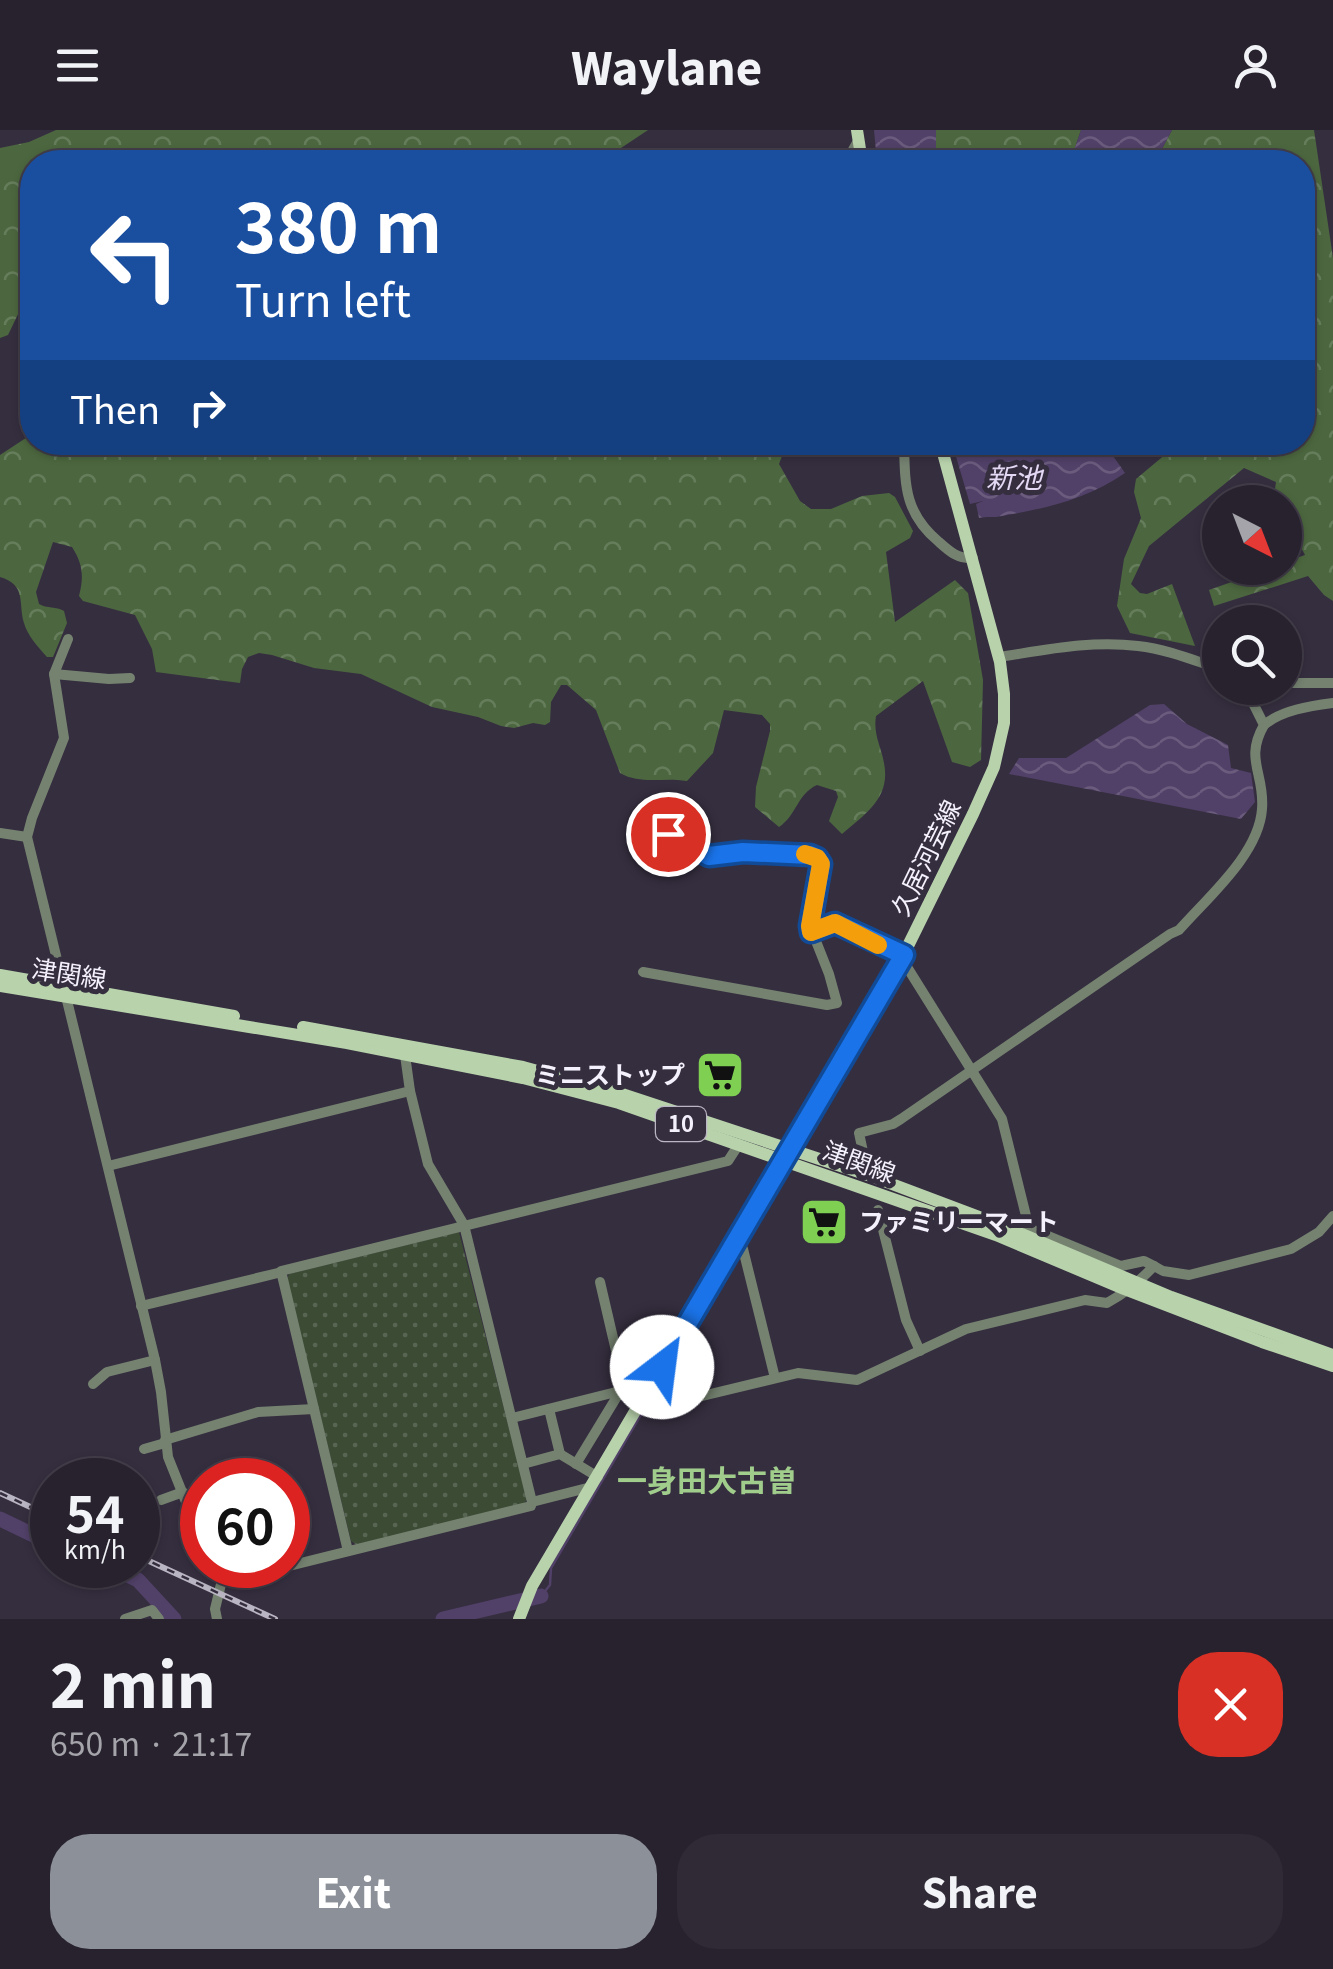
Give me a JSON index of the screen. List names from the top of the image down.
{
  "streets": {
    "main road": ["久居河芸線", "津関線", "10"]
  },
  "crossings": [
    ["久居河芸線", "津関線"]
  ],
  "districts": ["一身田大古曽"],
  "water": ["新池"],
  "places": {
    "supermarket": ["ミニストップ", "ファミリーマート"]
  },
  "north": "bottom right",
  "page": {
    "header": "Waylane",
    "turn": ["380 m", "Turn left"],
    "then": "Then",
    "speed": "54 km/h",
    "limit": "60",
    "heading": ["2 min", "650 m · 21:17"],
    "buttons": ["Exit", "Share"]
  }
}
